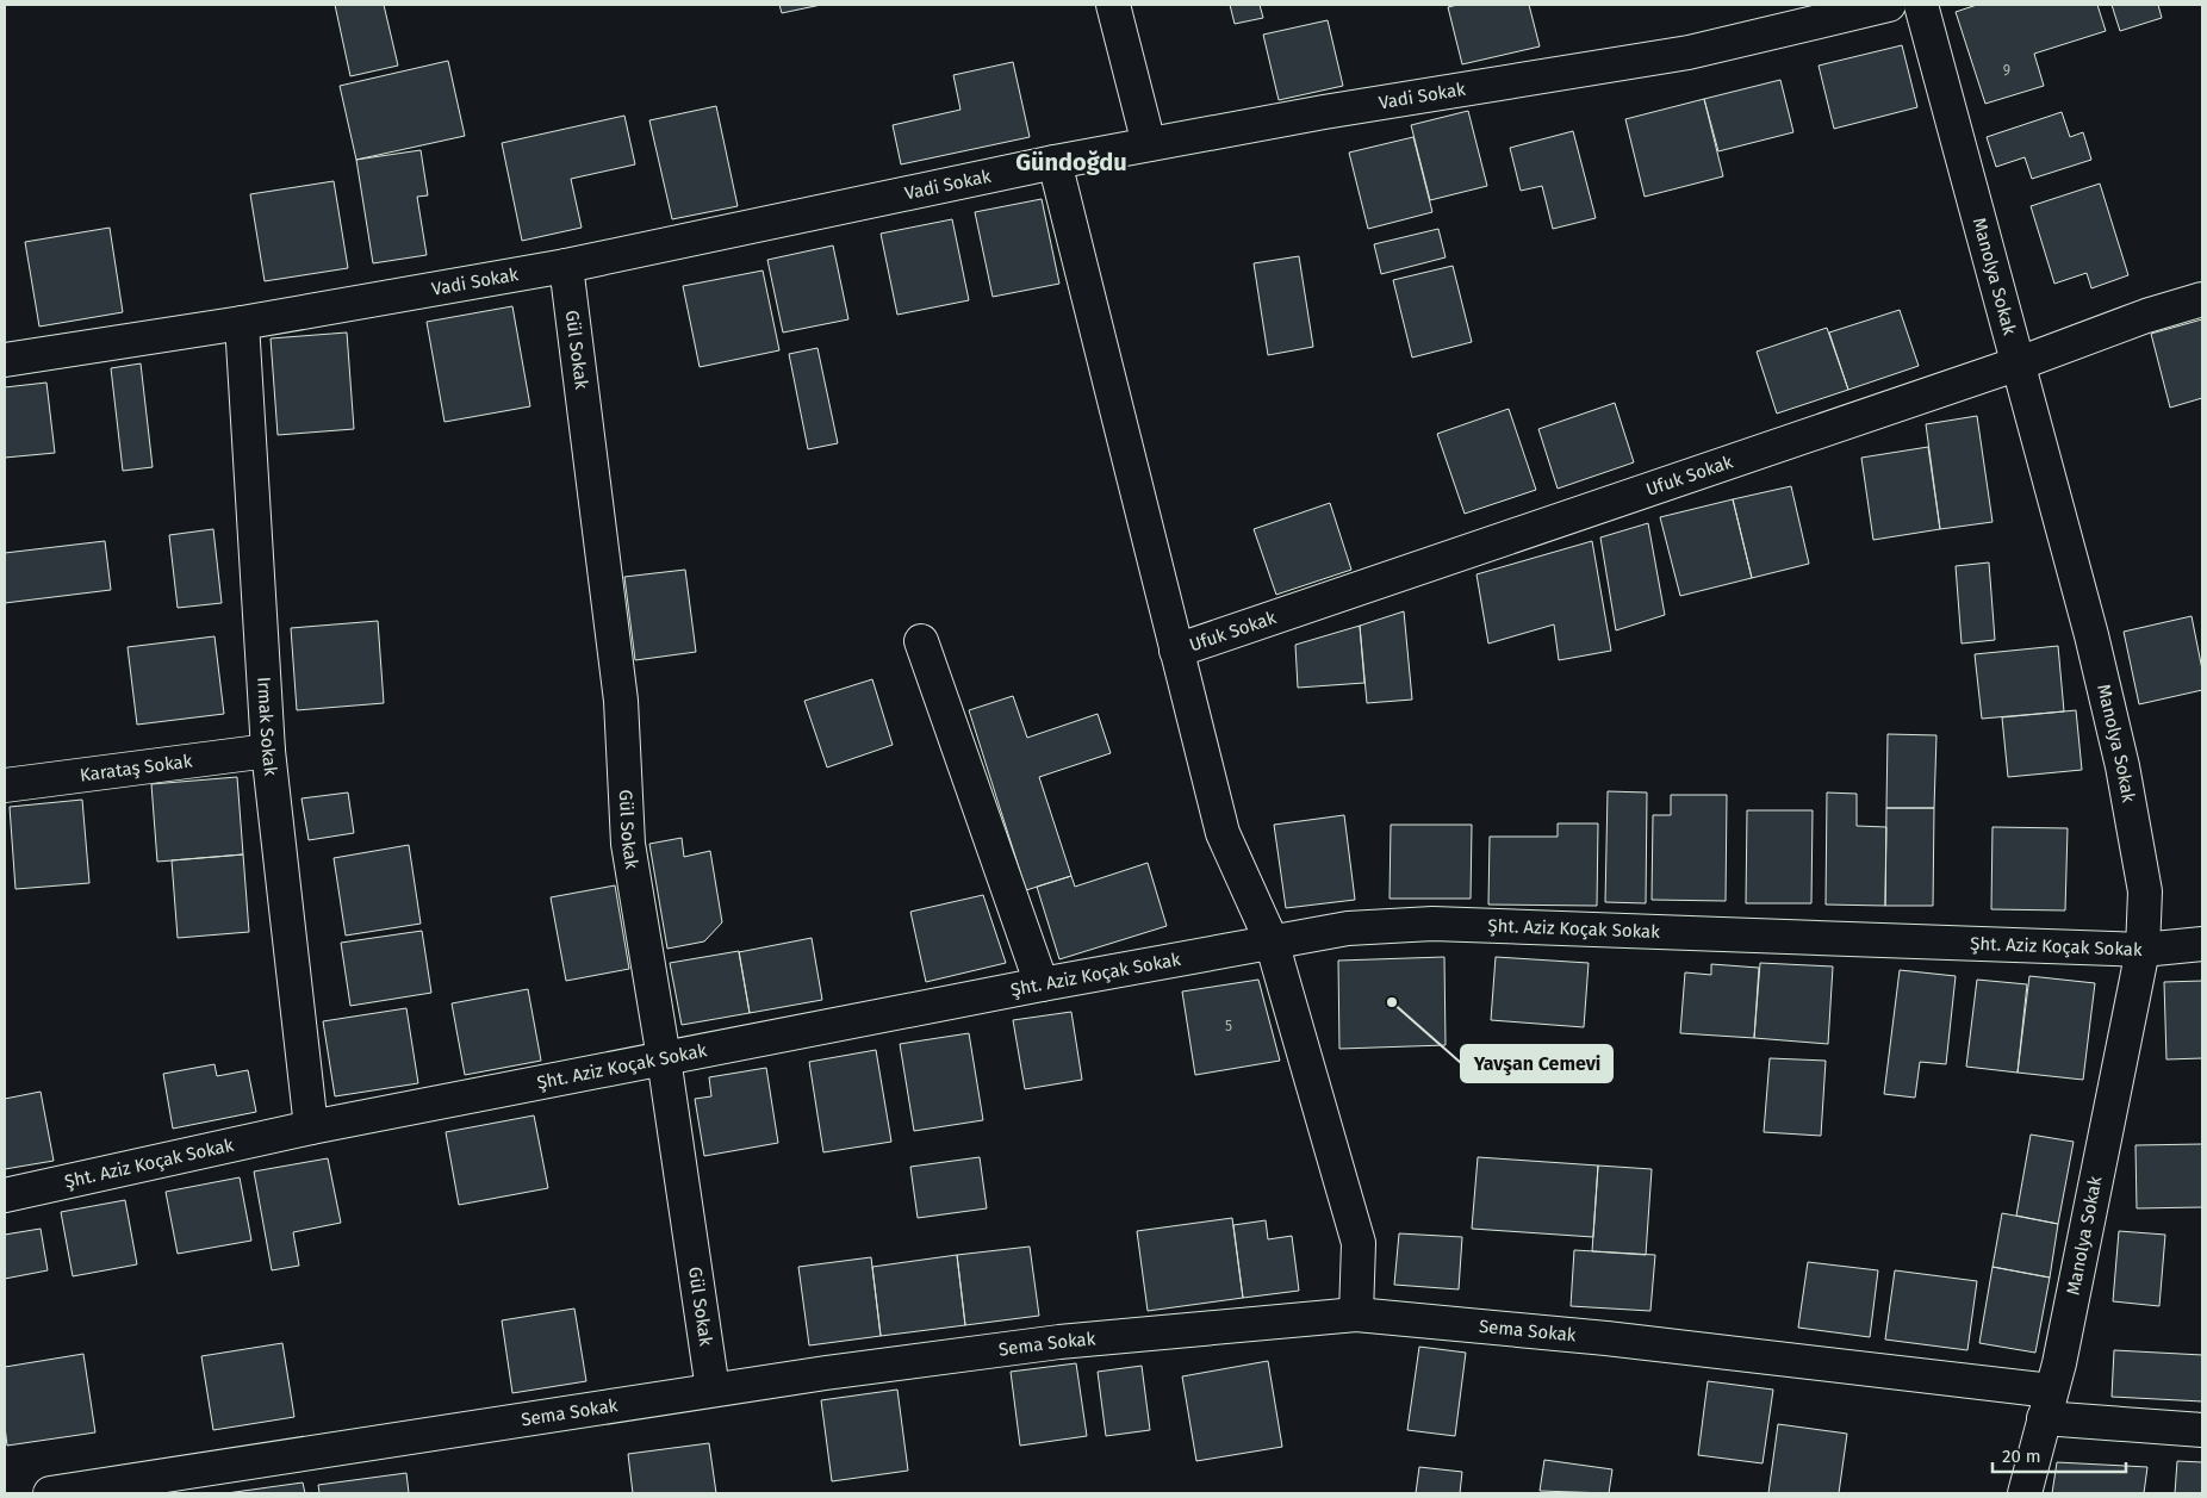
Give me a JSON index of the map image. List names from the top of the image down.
{
  "streets": {
    "street": [
      "Vadi Sokak",
      "Manolya Sokak",
      "Gül Sokak",
      "Ufuk Sokak",
      "Irmak Sokak",
      "Karataş Sokak",
      "Şht. Aziz Koçak Sokak",
      "Sema Sokak"
    ]
  },
  "crossings": [
    ["Vadi Sokak", "Gül Sokak"],
    ["Vadi Sokak", "Irmak Sokak"],
    ["Manolya Sokak", "Ufuk Sokak"],
    ["Manolya Sokak", "Şht. Aziz Koçak Sokak"],
    ["Manolya Sokak", "Sema Sokak"],
    ["Gül Sokak", "Şht. Aziz Koçak Sokak"],
    ["Gül Sokak", "Sema Sokak"],
    ["Irmak Sokak", "Karataş Sokak"],
    ["Irmak Sokak", "Şht. Aziz Koçak Sokak"]
  ],
  "districts": ["Gündoğdu"],
  "places": ["Yavşan Cemevi"],
  "house_numbers": ["9", "5"],
  "scale_bar": "20 m"
}
